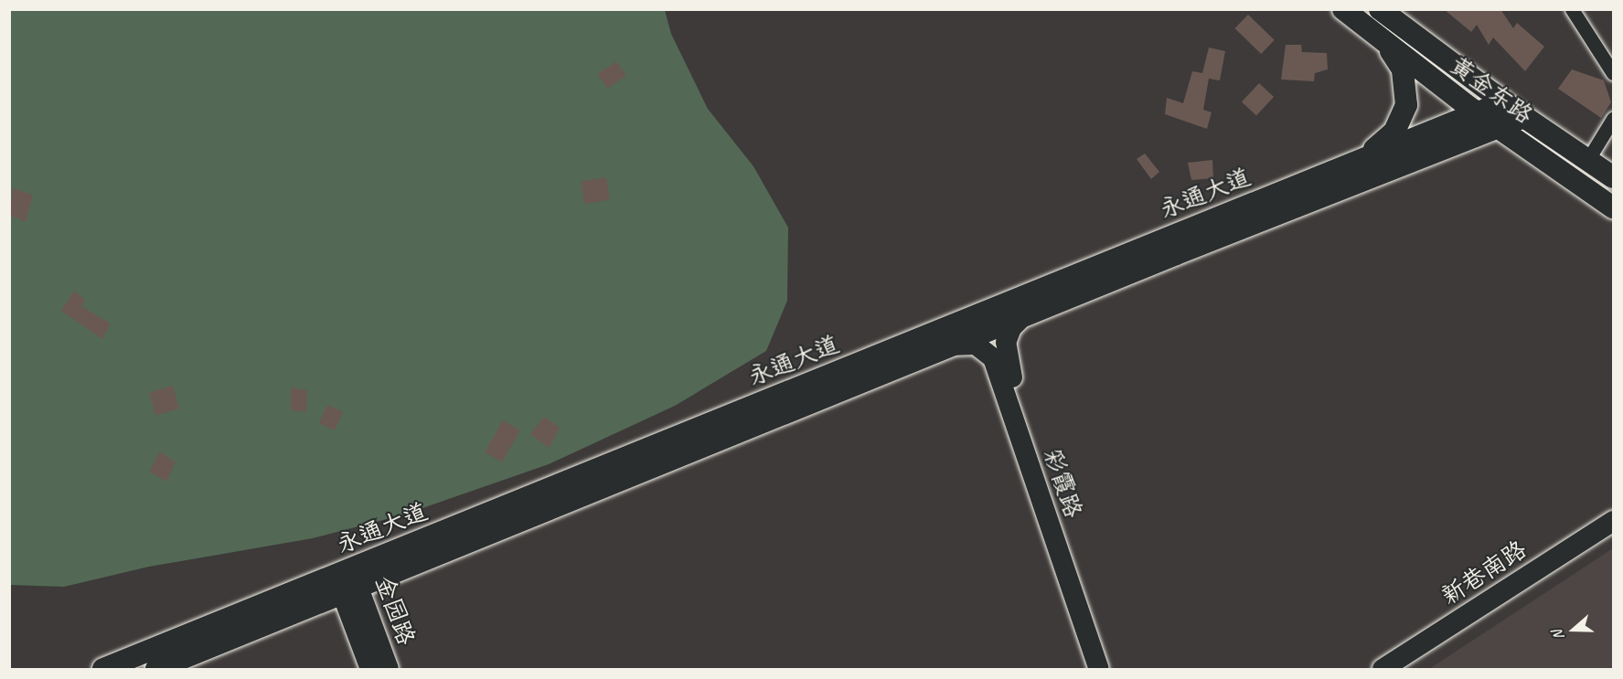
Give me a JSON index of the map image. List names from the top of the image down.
{
  "streets": {
    "main road": [
      "黄金东路",
      "永通大道",
      "彩霞路",
      "新巷南路",
      "金园路"
    ]
  },
  "crossings": [
    ["黄金东路", "永通大道"],
    ["永通大道", "彩霞路"],
    ["永通大道", "金园路"]
  ],
  "north": "left"
}
